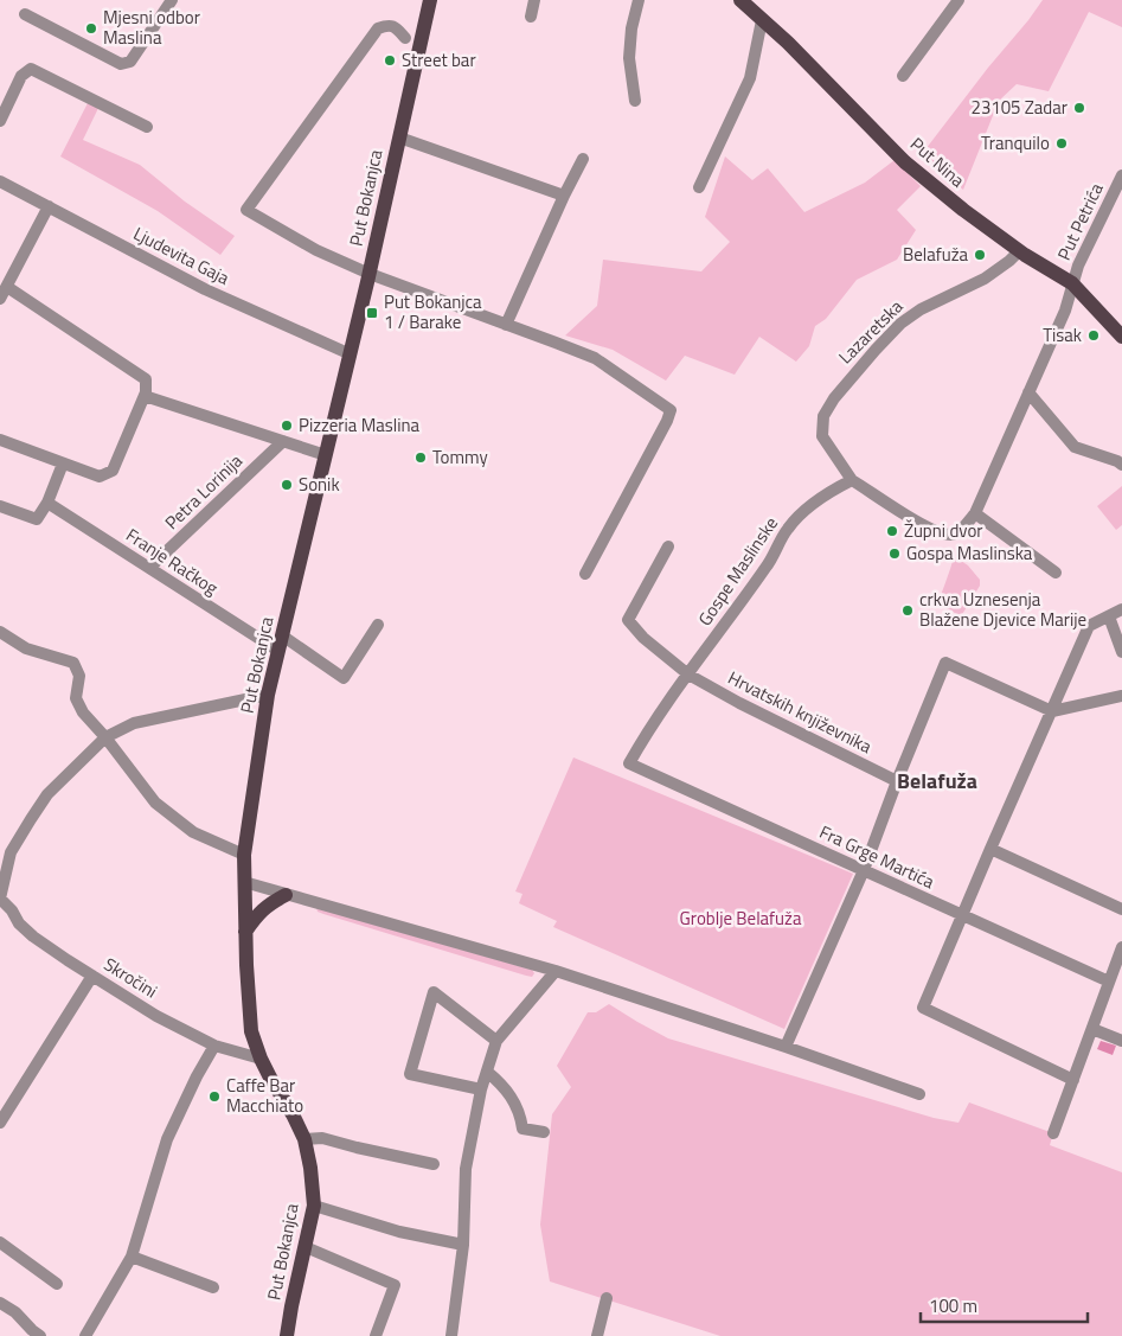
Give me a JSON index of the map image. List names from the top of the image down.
{
  "streets": {
    "main road": ["Put Nina", "Put Bokanjca"],
    "street": [
      "Put Petrića",
      "Ljudevita Gaja",
      "Lazaretska",
      "Petra Lorinija",
      "Franje Račkog",
      "Gospe Maslinske",
      "Hrvatskih književnika",
      "Fra Grge Martića",
      "Skročini"
    ]
  },
  "crossings": [
    ["Put Nina", "Put Petrića"],
    ["Put Nina", "Lazaretska"],
    ["Put Bokanjca", "Ljudevita Gaja"],
    ["Put Bokanjca", "Franje Račkog"],
    ["Put Bokanjca", "Skročini"],
    ["Lazaretska", "Gospe Maslinske"],
    ["Petra Lorinija", "Franje Račkog"],
    ["Gospe Maslinske", "Hrvatskih književnika"],
    ["Gospe Maslinske", "Fra Grge Martića"]
  ],
  "districts": ["Belafuža"],
  "parks": ["Groblje Belafuža"],
  "places": {
    "other": [
      "Mjesni odbor Maslina",
      "Street bar",
      "23105 Zadar",
      "Tranquilo",
      "Belafuža",
      "Tisak",
      "Pizzeria Maslina",
      "Tommy",
      "Sonik",
      "Župni dvor",
      "Gospa Maslinska",
      "crkva Uznesenja Blažene Djevice Marije",
      "Caffe Bar Macchiato"
    ],
    "transit": ["Put Bokanjca 1 / Barake"]
  },
  "scale_bar": "100 m"
}
